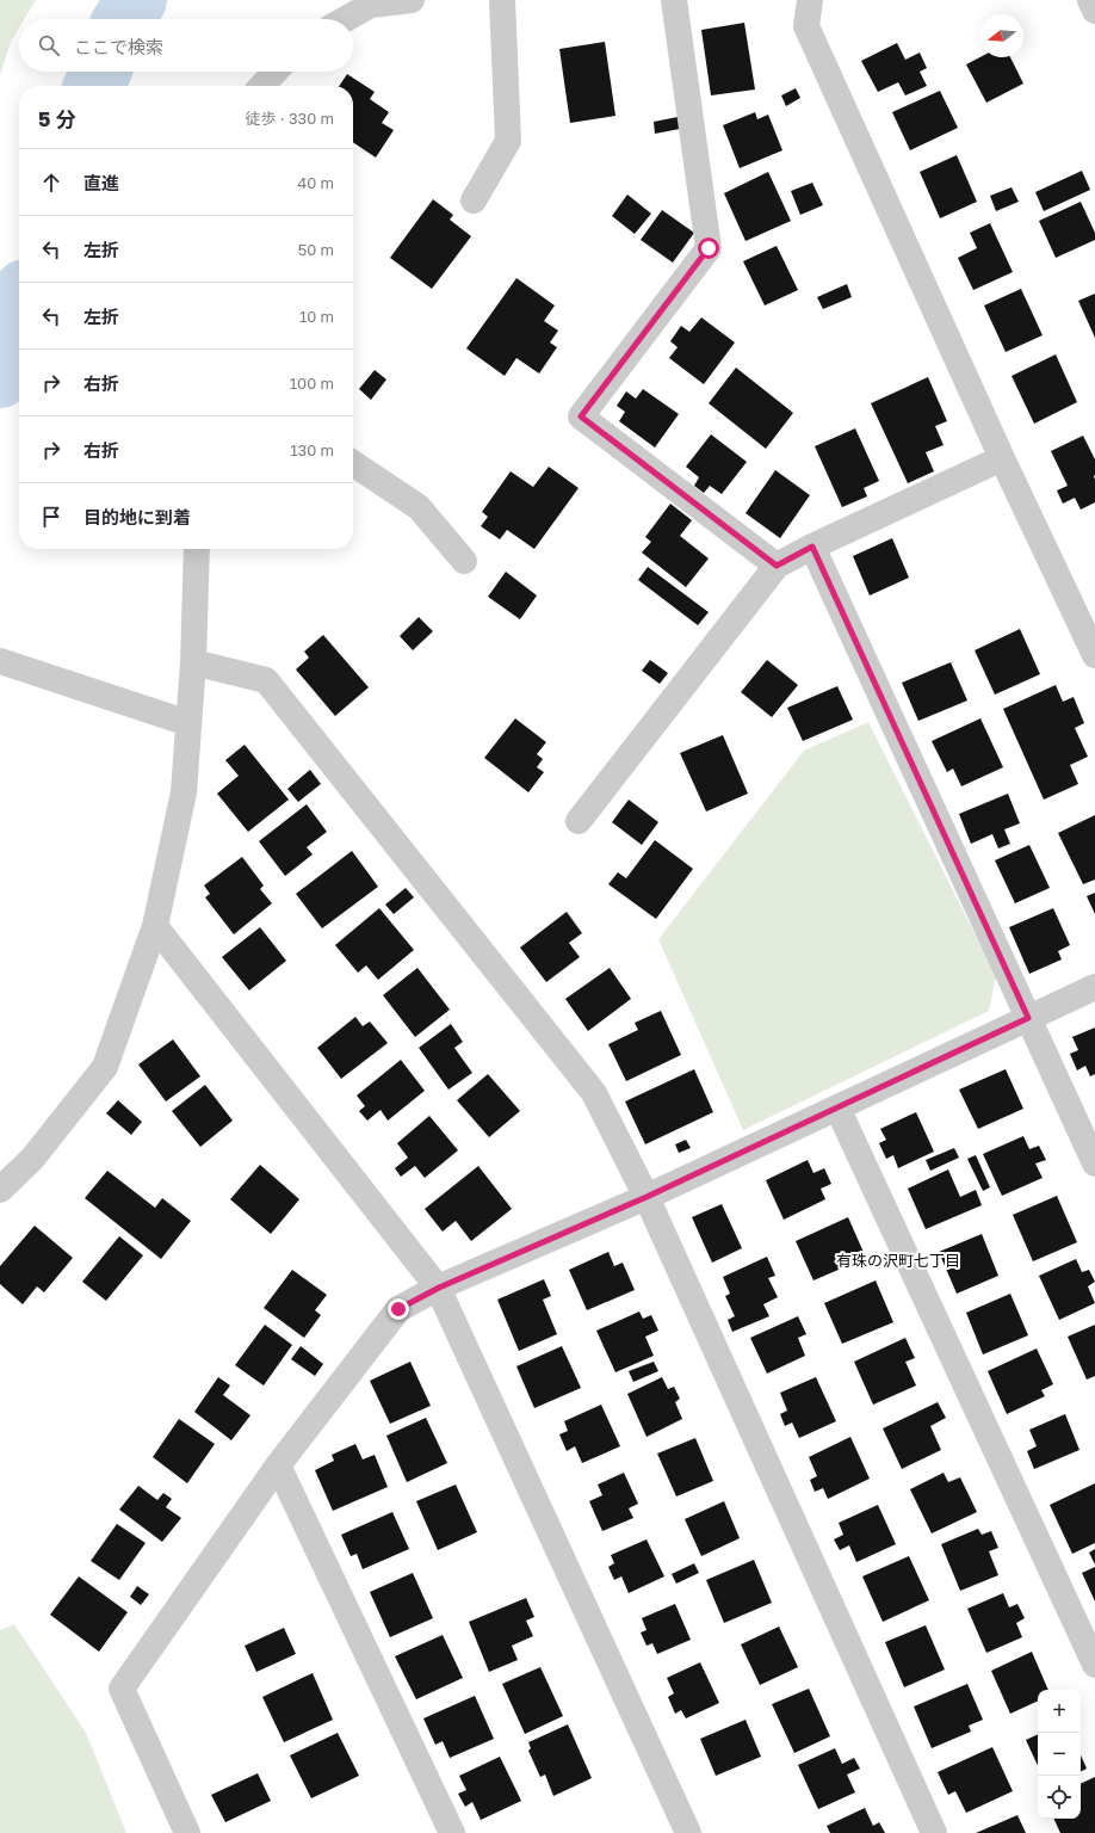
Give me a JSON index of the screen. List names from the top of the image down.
{
  "districts": ["有珠の沢町七丁目"],
  "north": "left",
  "page": {
    "search": "ここで検索",
    "heading": ["5 分", "徒歩 · 330 m"],
    "list": [
      ["直進", "40 m"],
      ["左折", "50 m"],
      ["左折", "10 m"],
      ["右折", "100 m"],
      ["右折", "130 m"],
      "目的地に到着"
    ],
    "map_buttons": ["+", "−"]
  }
}
